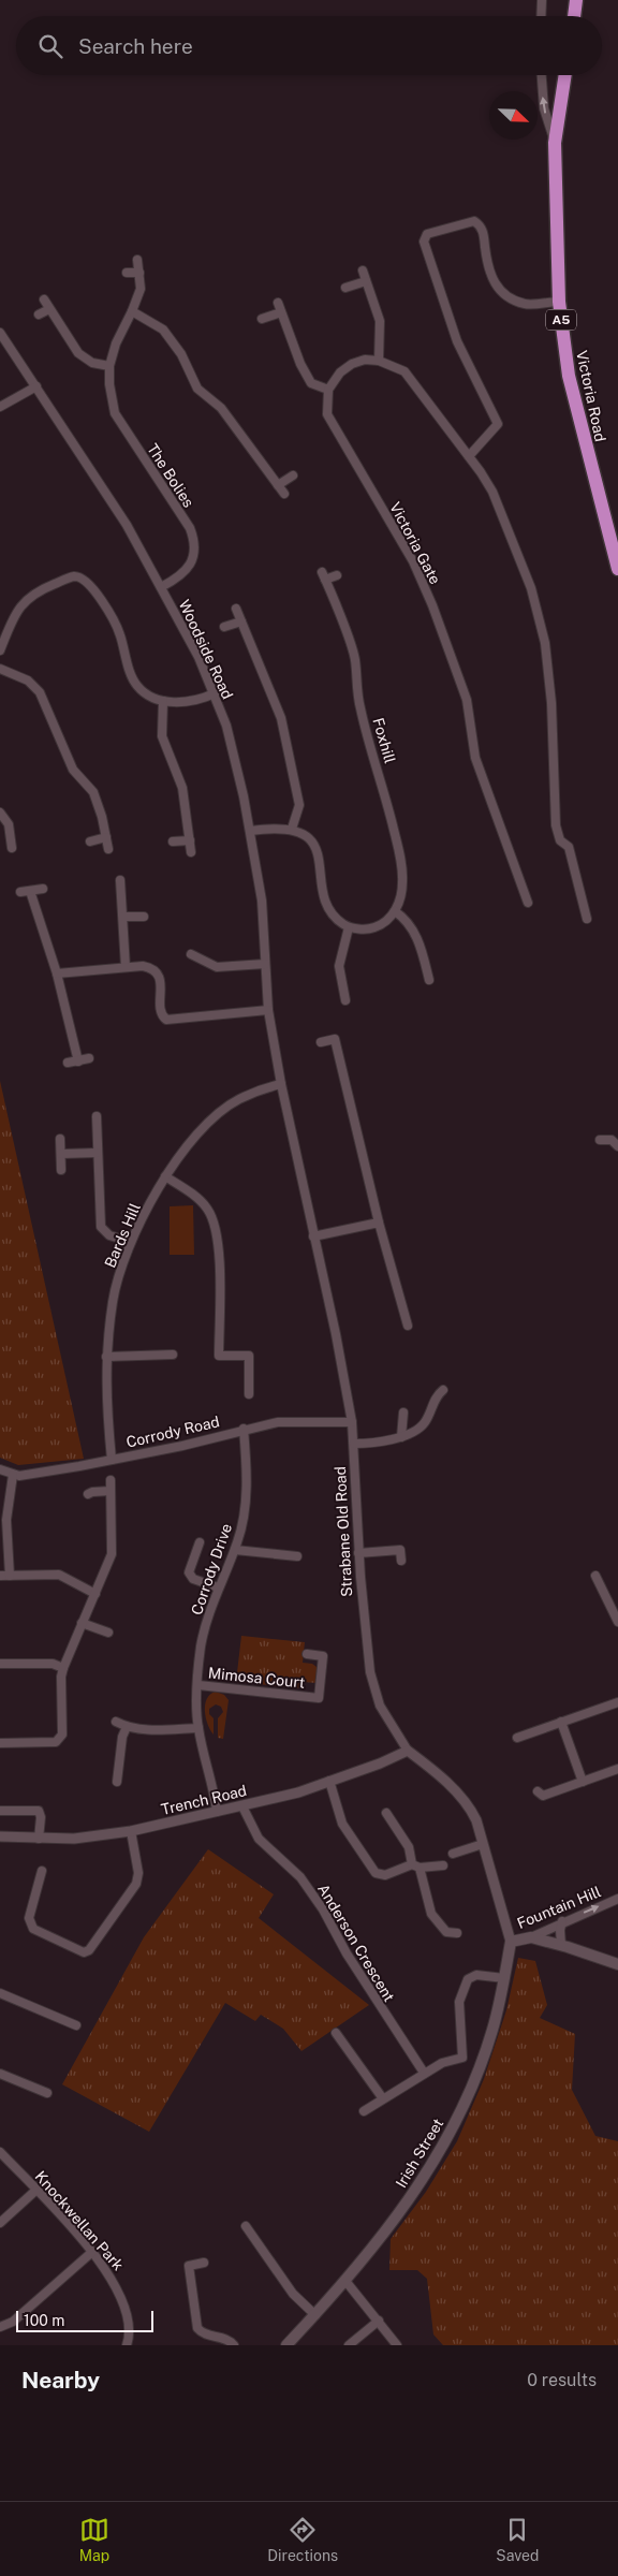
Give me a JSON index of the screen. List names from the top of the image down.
{
  "streets": {
    "highway": ["A5", "Victoria Road"],
    "main road": ["Fountain Hill", "Irish Street"],
    "street": [
      "The Bolies",
      "Victoria Gate",
      "Woodside Road",
      "Foxhill",
      "Bards Hill",
      "Corrody Road",
      "Strabane Old Road",
      "Corrody Drive",
      "Mimosa Court",
      "Trench Road",
      "Anderson Crescent",
      "Knockwellan Park"
    ]
  },
  "crossings": [
    ["The Bolies", "Woodside Road"],
    ["Woodside Road", "Bards Hill"],
    ["Woodside Road", "Strabane Old Road"],
    ["Bards Hill", "Corrody Road"],
    ["Bards Hill", "Strabane Old Road"],
    ["Corrody Road", "Strabane Old Road"],
    ["Corrody Road", "Corrody Drive"],
    ["Strabane Old Road", "Trench Road"],
    ["Strabane Old Road", "Fountain Hill"],
    ["Strabane Old Road", "Irish Street"],
    ["Corrody Drive", "Mimosa Court"],
    ["Corrody Drive", "Trench Road"],
    ["Trench Road", "Anderson Crescent"],
    ["Fountain Hill", "Irish Street"]
  ],
  "one_way": ["Fountain Hill"],
  "scale_bar": "100 m",
  "north": "bottom right",
  "page": {
    "search": "Search here",
    "scale": "100 m",
    "heading": ["Nearby", "0 results"],
    "nav": ["Map", "Directions", "Saved"]
  }
}
